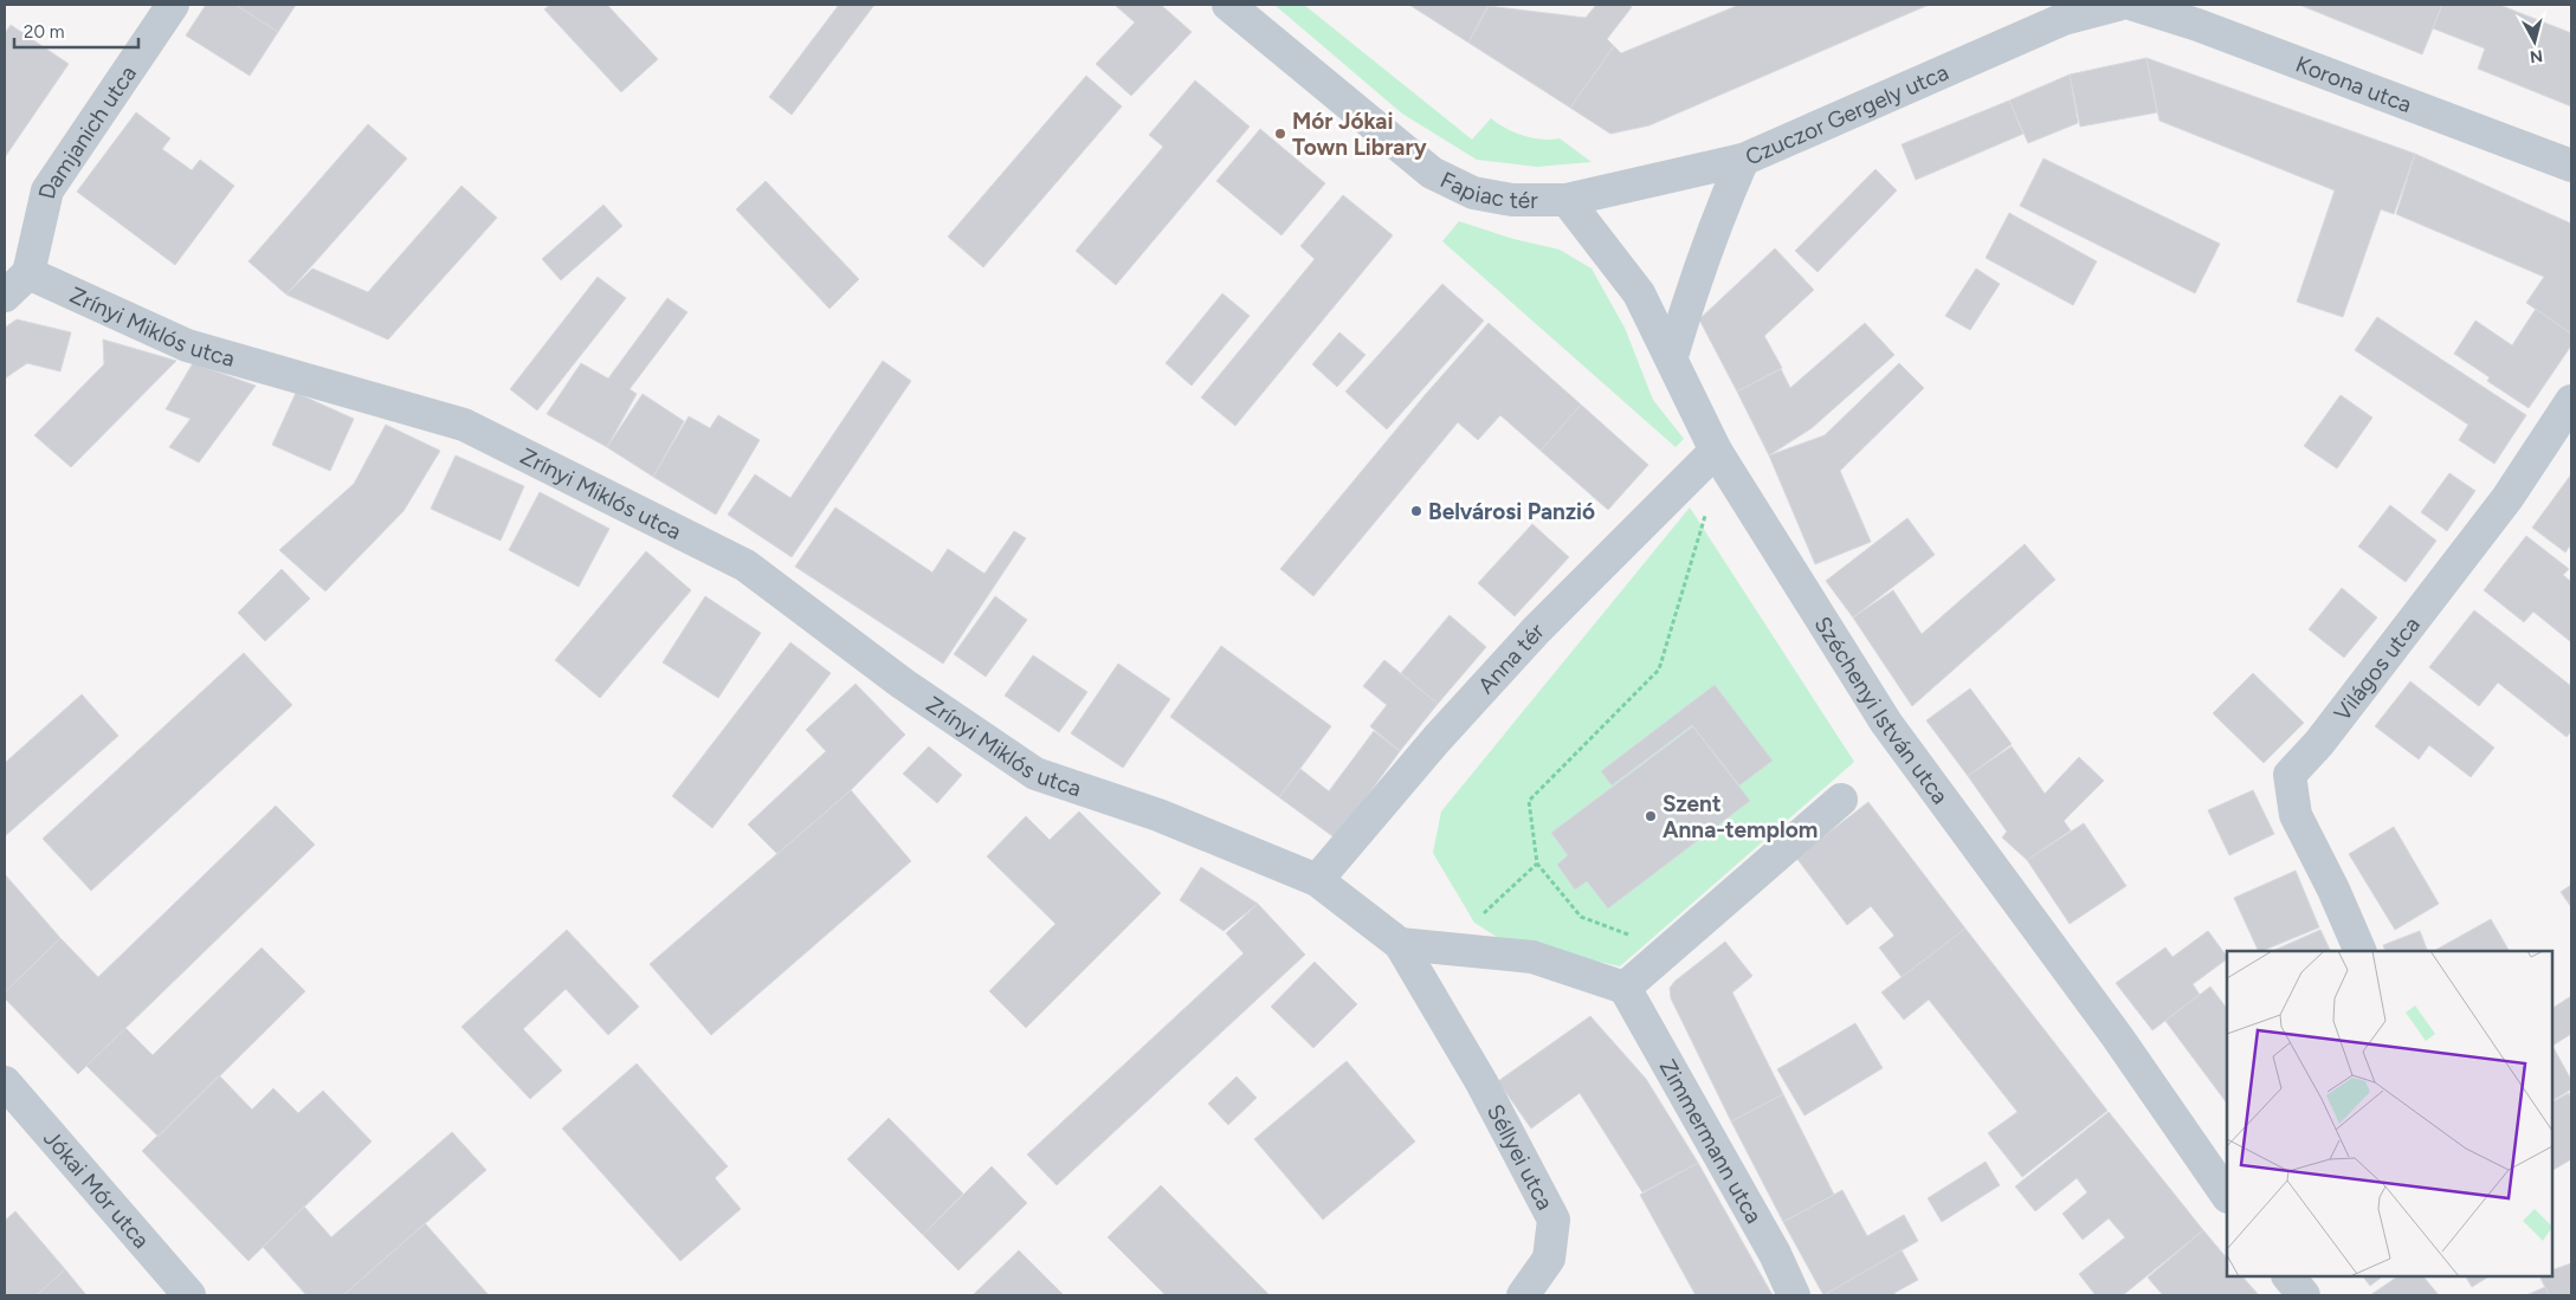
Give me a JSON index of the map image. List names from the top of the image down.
{
  "streets": {
    "street": [
      "Korona utca",
      "Czuczor Gergely utca",
      "Damjanich utca",
      "Fapiac tér",
      "Zrínyi Miklós utca",
      "Anna tér",
      "Világos utca",
      "Széchenyi István utca",
      "Zimmermann utca",
      "Séllyei utca",
      "Jókai Mór utca"
    ]
  },
  "crossings": [
    ["Czuczor Gergely utca", "Fapiac tér"],
    ["Czuczor Gergely utca", "Széchenyi István utca"],
    ["Damjanich utca", "Zrínyi Miklós utca"],
    ["Fapiac tér", "Széchenyi István utca"],
    ["Zrínyi Miklós utca", "Anna tér"],
    ["Anna tér", "Széchenyi István utca"]
  ],
  "places": ["Mór Jókai Town Library", "Belvárosi Panzió", "Szent Anna-templom"],
  "scale_bar": "20 m",
  "north": "bottom"
}
